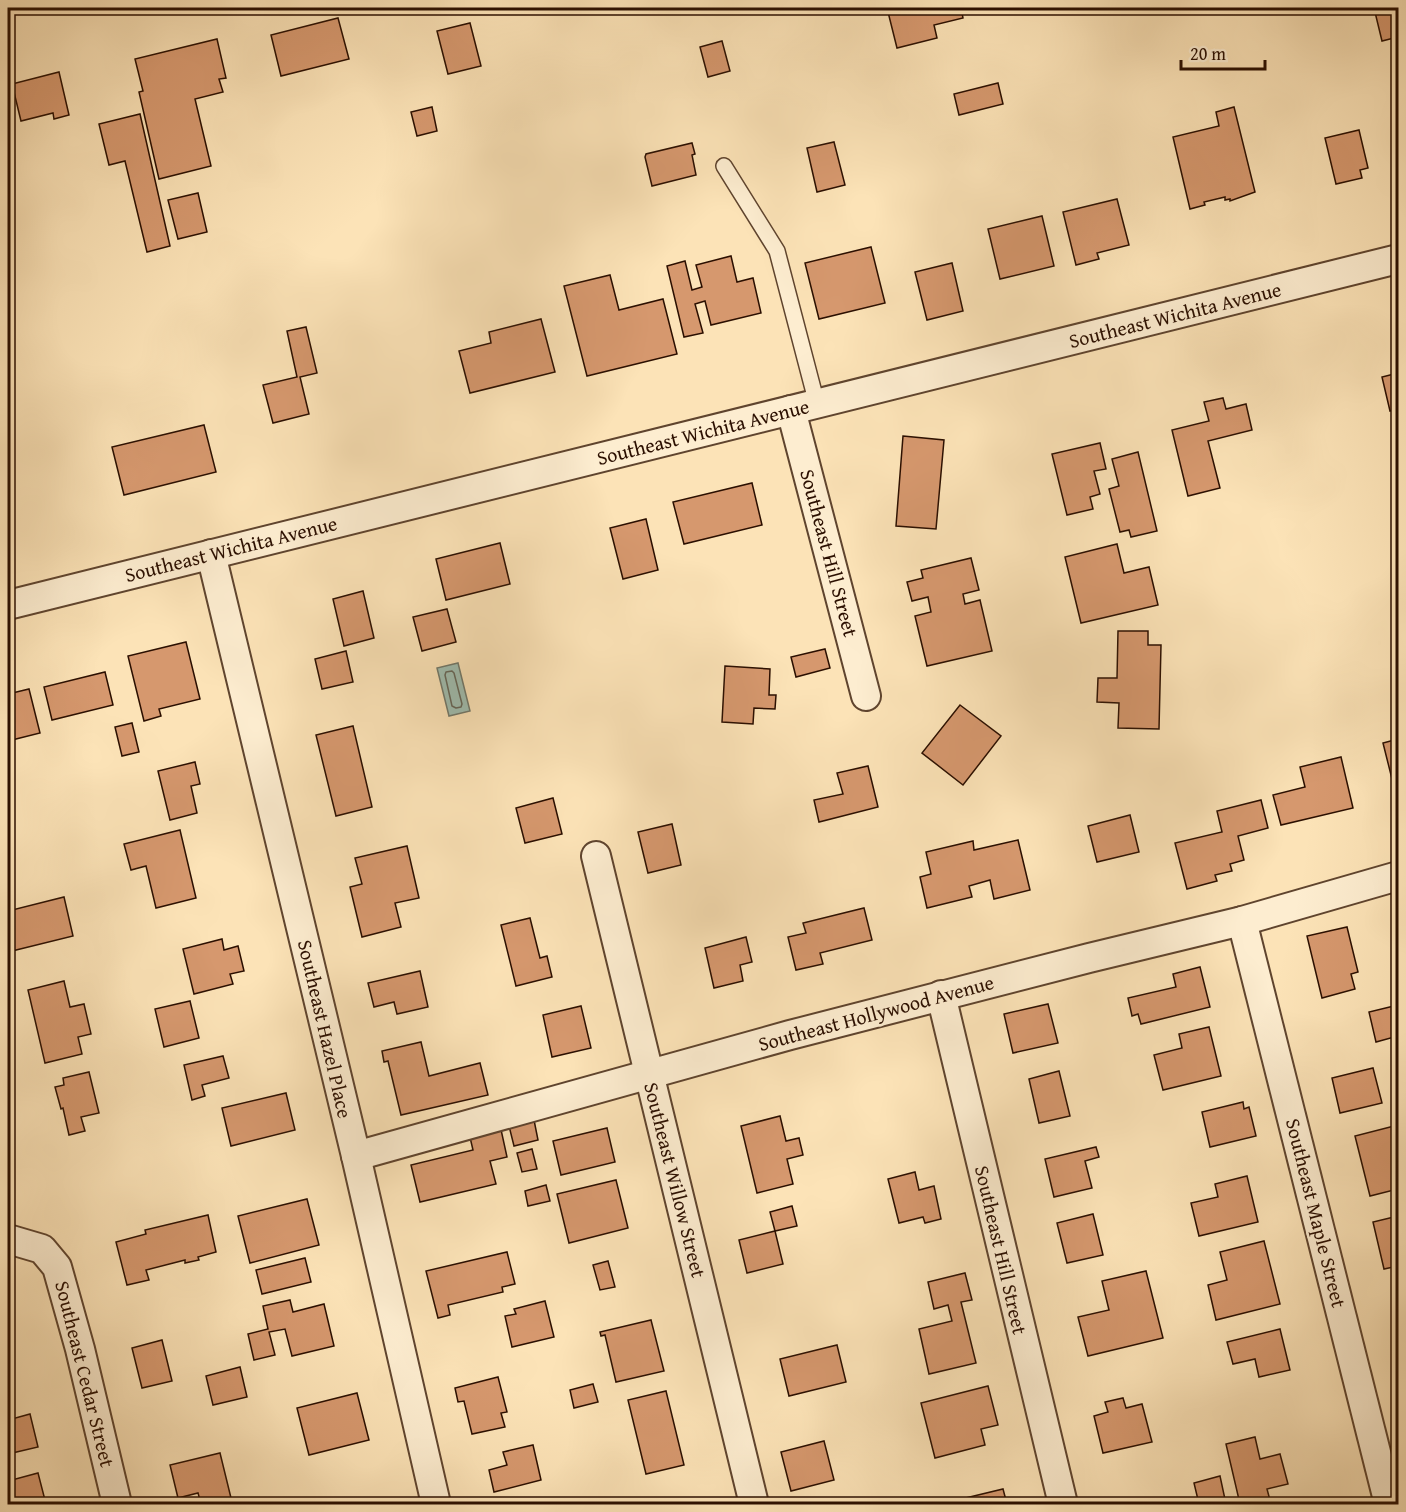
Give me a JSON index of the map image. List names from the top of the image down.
{
  "streets": {
    "street": [
      "Southeast Wichita Avenue",
      "Southeast Hill Street",
      "Southeast Hollywood Avenue",
      "Southeast Hazel Place",
      "Southeast Willow Street",
      "Southeast Maple Street",
      "Southeast Cedar Street"
    ]
  },
  "crossings": [
    ["Southeast Wichita Avenue", "Southeast Hill Street"],
    ["Southeast Wichita Avenue", "Southeast Hazel Place"],
    ["Southeast Hill Street", "Southeast Hollywood Avenue"],
    ["Southeast Hollywood Avenue", "Southeast Hazel Place"],
    ["Southeast Hollywood Avenue", "Southeast Willow Street"],
    ["Southeast Hollywood Avenue", "Southeast Maple Street"]
  ],
  "scale_bar": "20 m"
}
